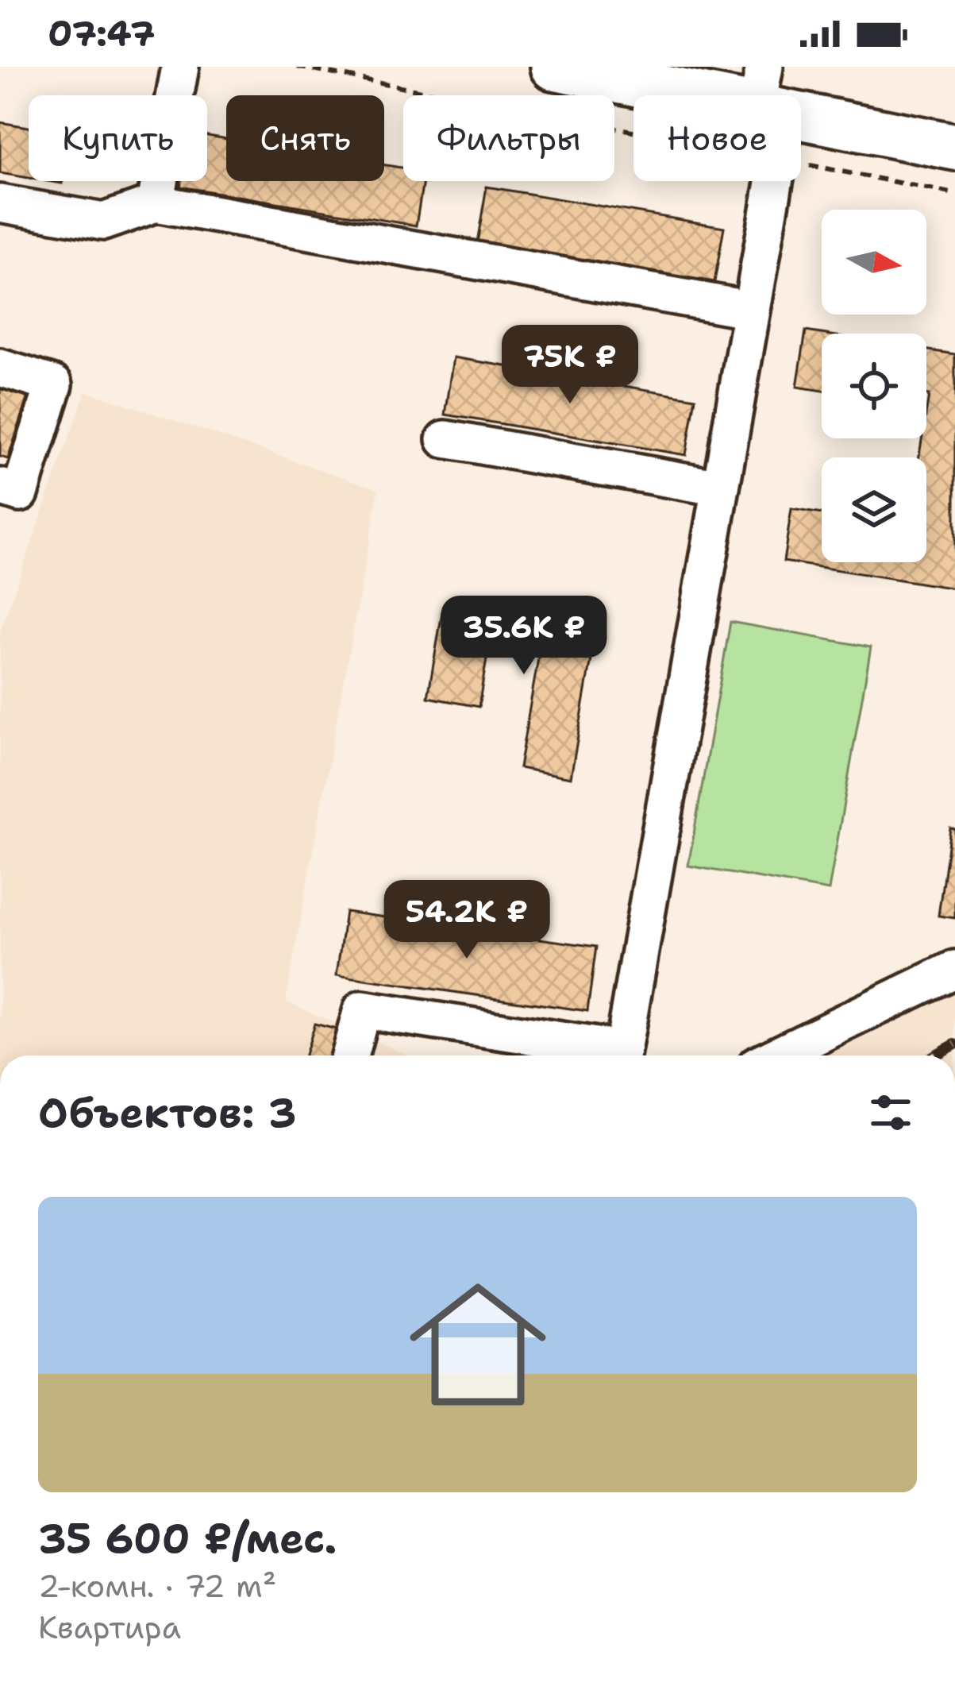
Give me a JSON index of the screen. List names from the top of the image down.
{
  "north": "right",
  "page": {
    "status": "07:47",
    "chip": [
      "Купить",
      "Снять",
      "Фильтры",
      "Новое"
    ],
    "price": ["75K ₽", "35.6K ₽", "54.2K ₽"],
    "heading": "Объектов: 3",
    "list": [
      {
        "name": "35 600 ₽/мес.",
        "note": "2-комн. · 72 m² · Квартира"
      }
    ]
  }
}
